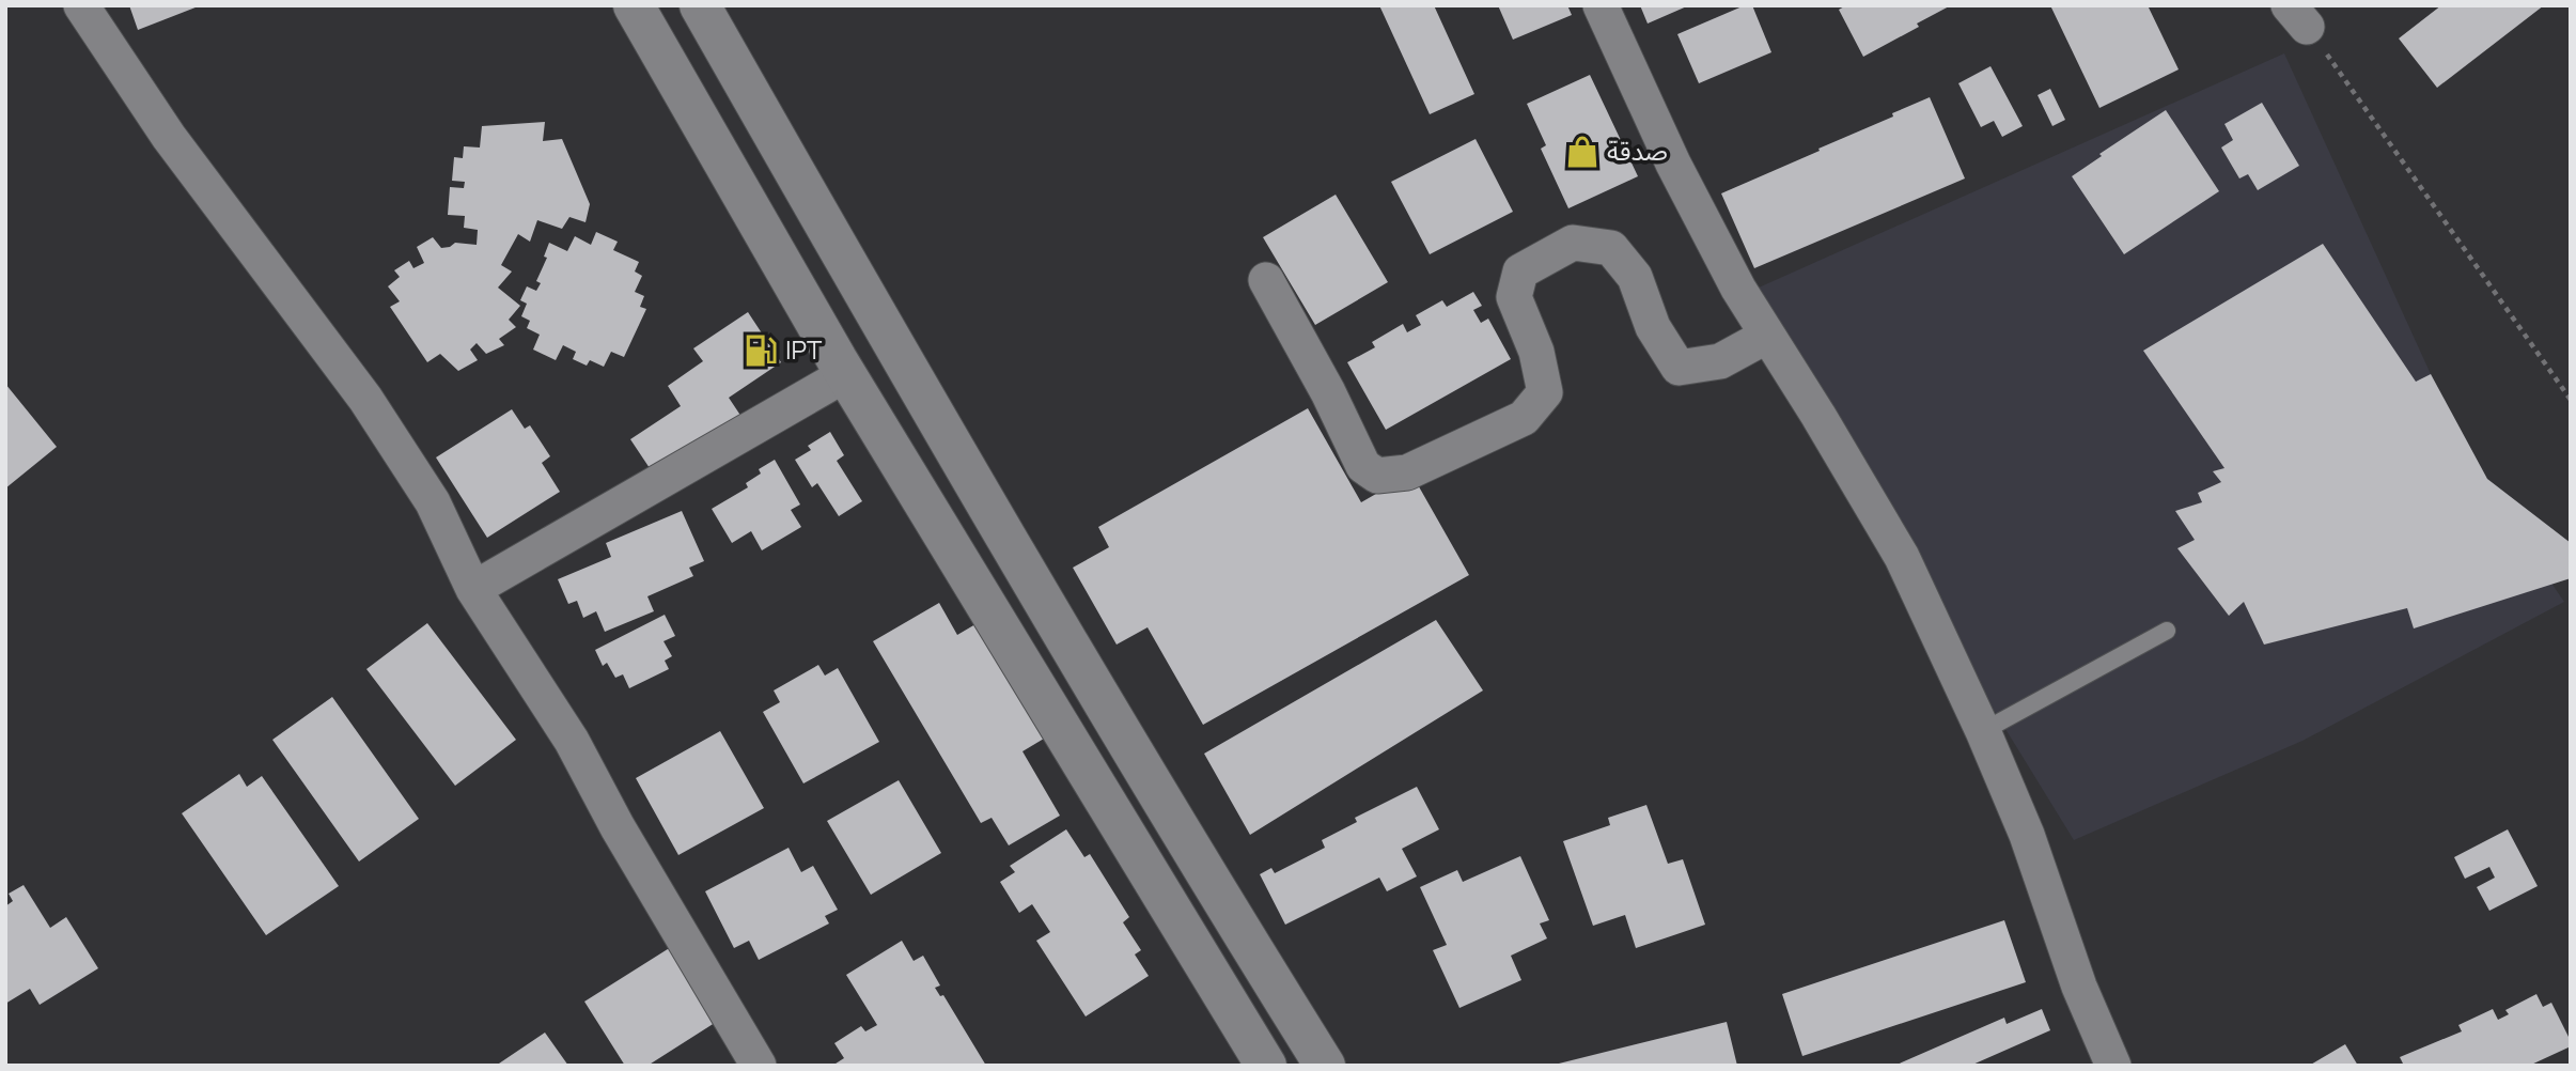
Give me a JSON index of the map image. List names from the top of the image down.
{
  "places": {
    "shop": ["صدقة"],
    "fuel station": ["IPT"]
  }
}
